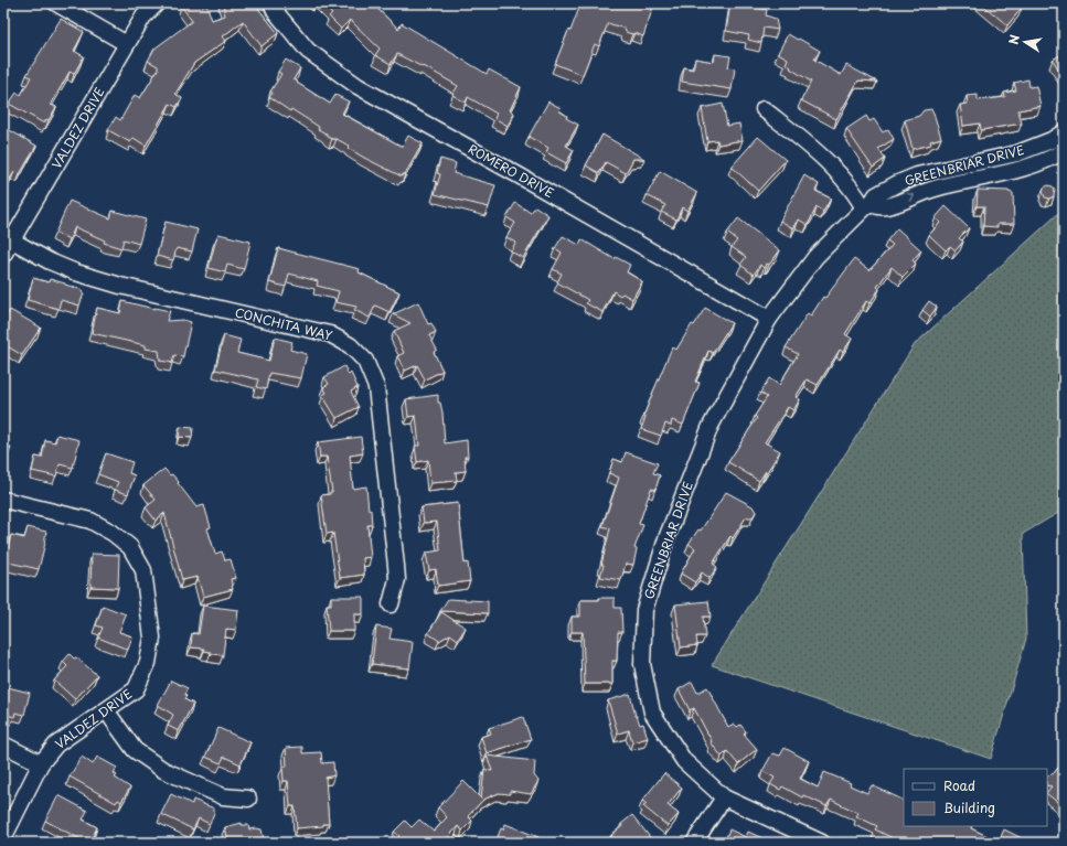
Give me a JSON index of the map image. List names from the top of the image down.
{
  "streets": {
    "street": [
      "VALDEZ DRIVE",
      "GREENBRIAR DRIVE",
      "ROMERO DRIVE",
      "CONCHITA WAY"
    ]
  },
  "crossings": [
    ["VALDEZ DRIVE", "CONCHITA WAY"],
    ["GREENBRIAR DRIVE", "ROMERO DRIVE"]
  ],
  "legend": ["Road", "Building"],
  "north": "left"
}
